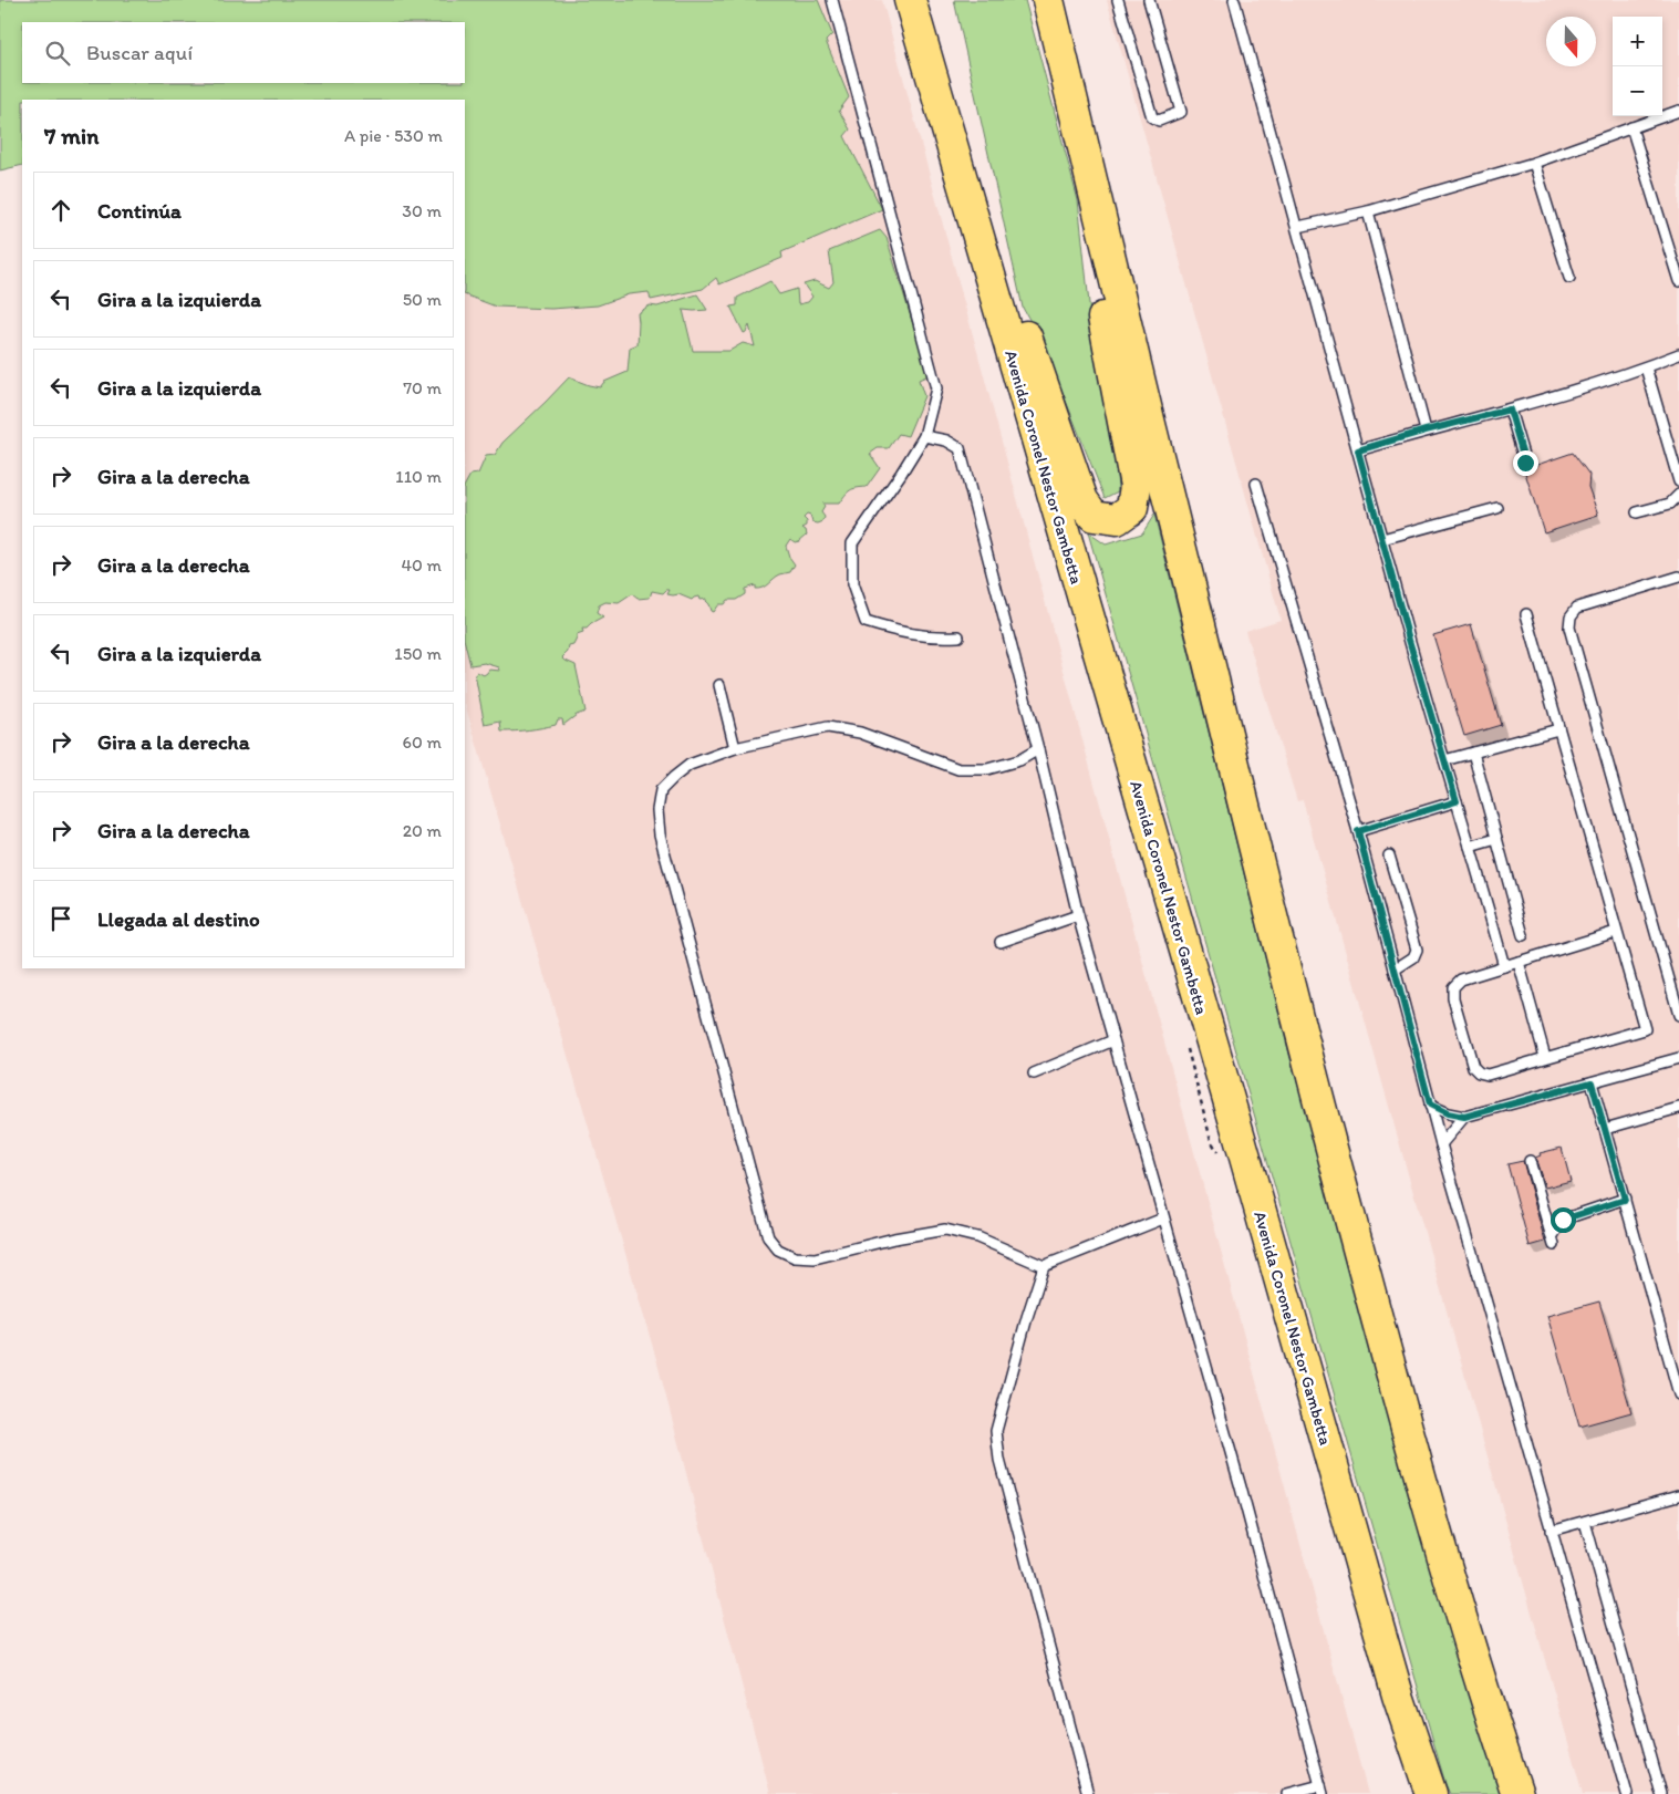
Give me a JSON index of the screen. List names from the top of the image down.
{
  "streets": {
    "highway": ["Avenida Coronel Nestor Gambetta"]
  },
  "north": "bottom",
  "page": {
    "map_buttons": ["+", "−"],
    "search": "Buscar aquí",
    "heading": ["7 min", "A pie · 530 m"],
    "list": [
      ["Continúa", "30 m"],
      ["Gira a la izquierda", "50 m"],
      ["Gira a la izquierda", "70 m"],
      ["Gira a la derecha", "110 m"],
      ["Gira a la derecha", "40 m"],
      ["Gira a la izquierda", "150 m"],
      ["Gira a la derecha", "60 m"],
      ["Gira a la derecha", "20 m"],
      "Llegada al destino"
    ]
  }
}
